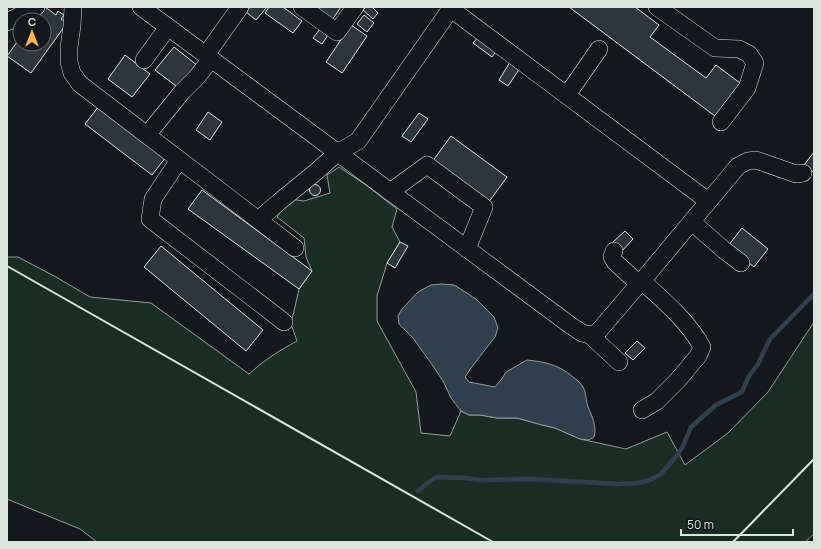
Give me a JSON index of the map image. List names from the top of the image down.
{
  "scale_bar": "50 m",
  "north": "top"
}
